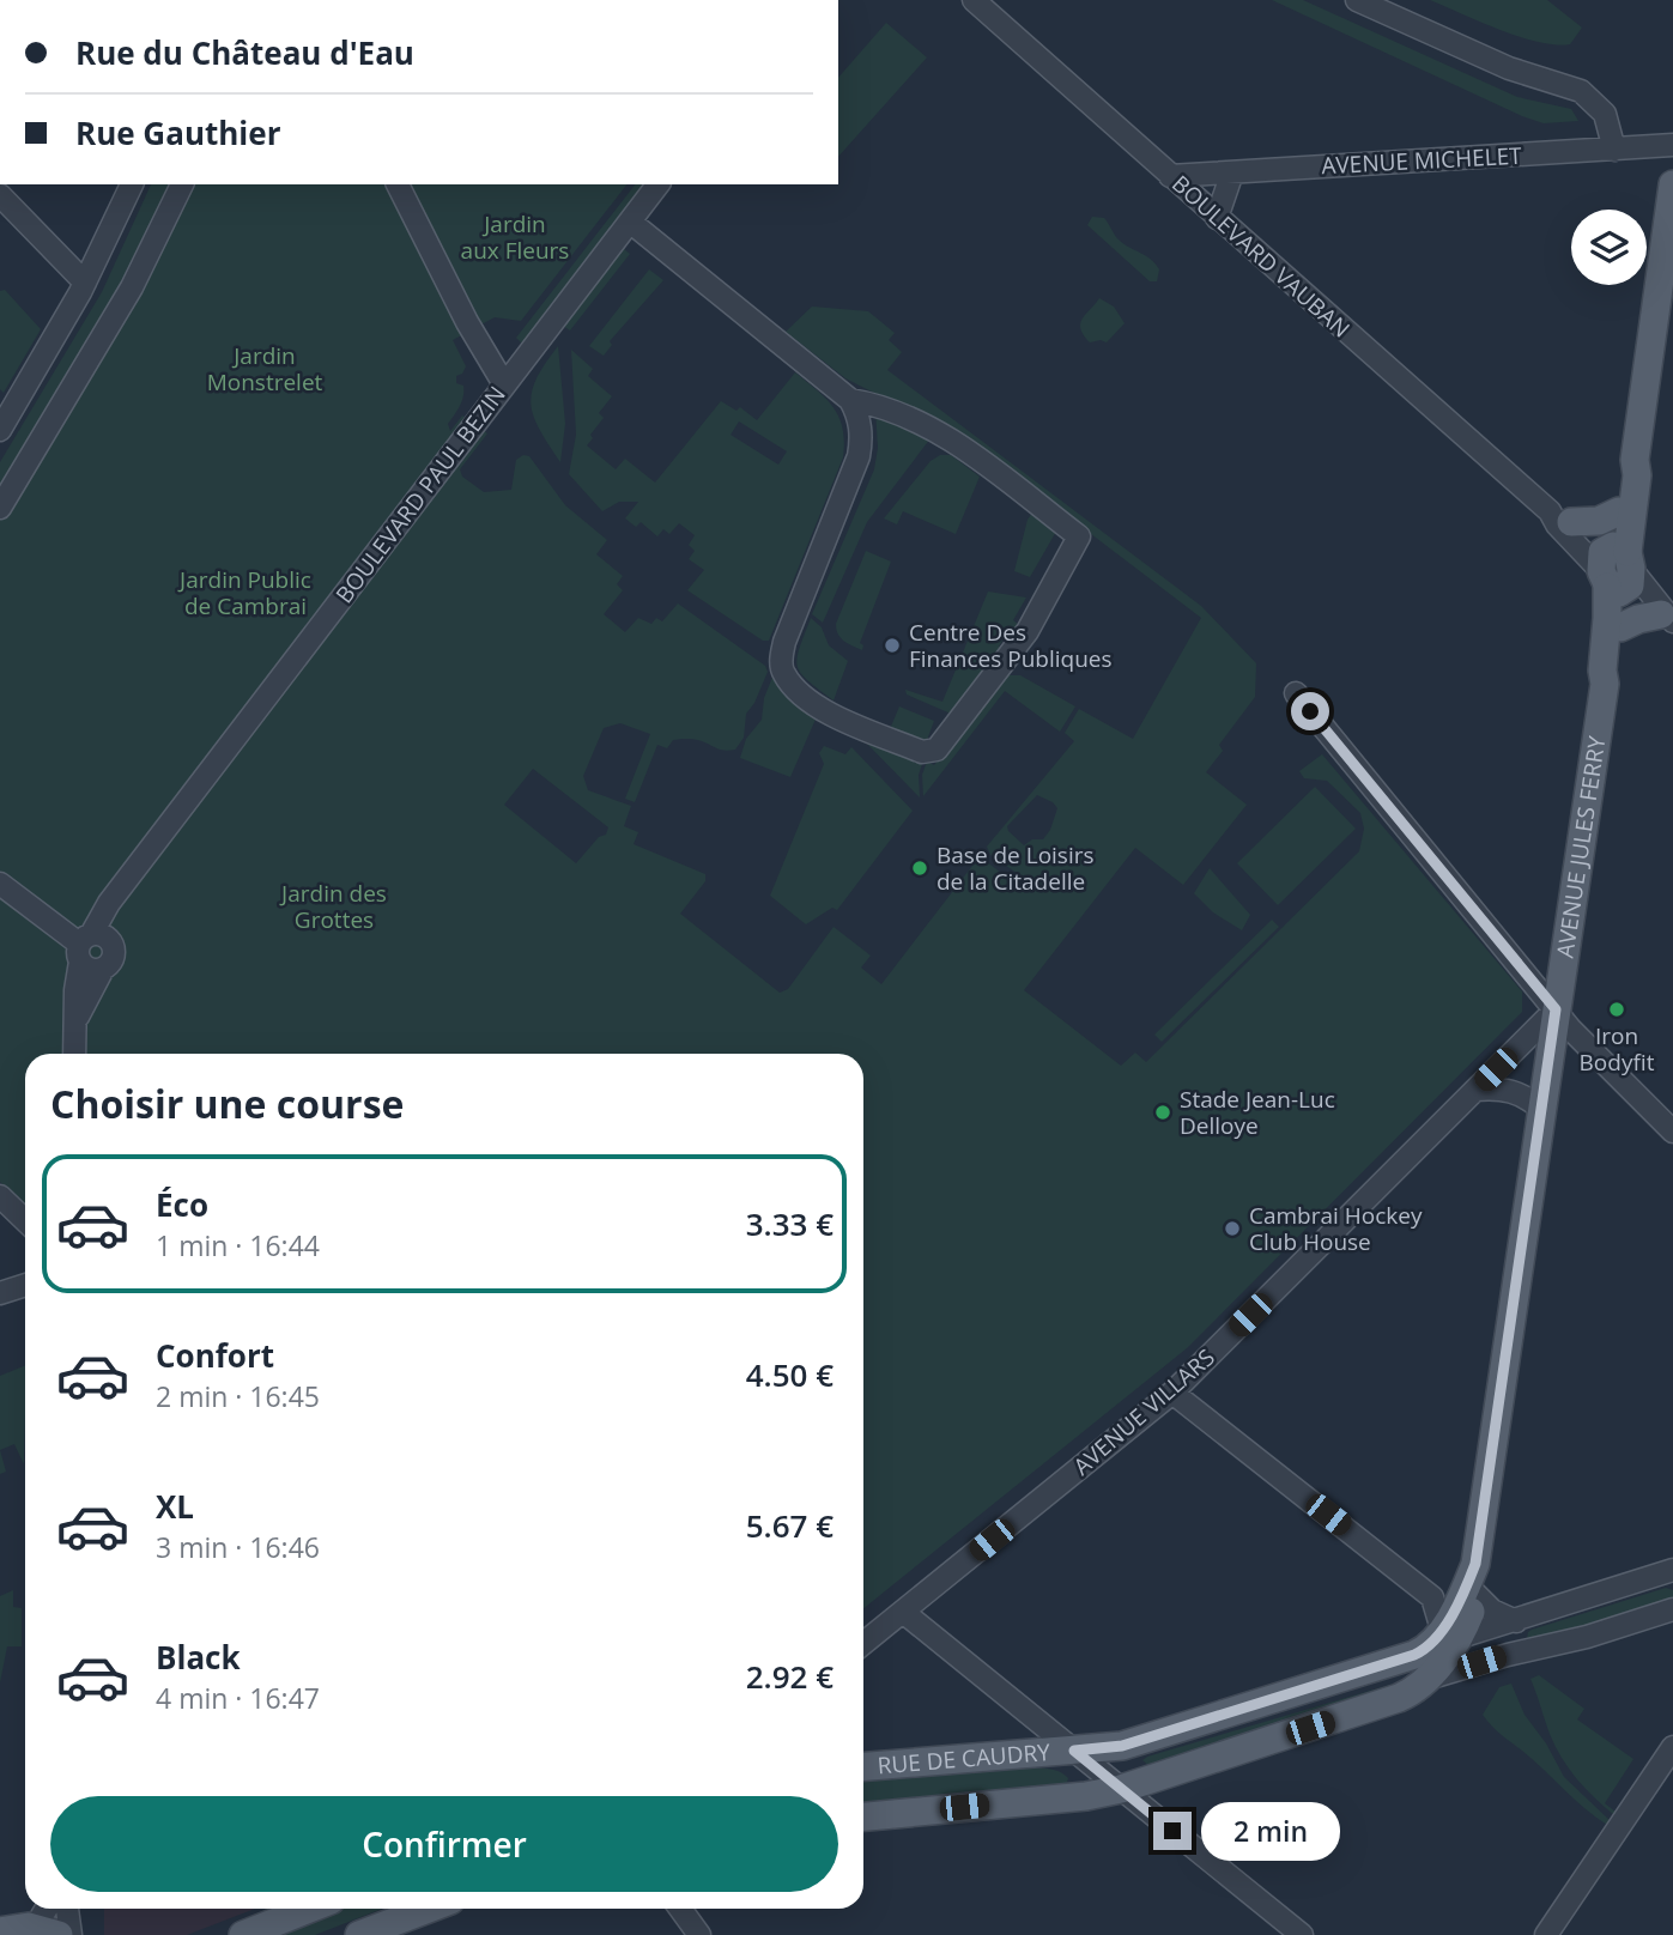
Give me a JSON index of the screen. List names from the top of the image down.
{
  "streets": {
    "main road": ["AVENUE JULES FERRY", "RUE DE CAUDRY"],
    "street": [
      "AVENUE MICHELET",
      "BOULEVARD VAUBAN",
      "BOULEVARD PAUL BEZIN",
      "AVENUE VILLARS"
    ]
  },
  "crossings": [
    ["AVENUE MICHELET", "BOULEVARD VAUBAN"],
    ["BOULEVARD VAUBAN", "AVENUE JULES FERRY"],
    ["AVENUE JULES FERRY", "AVENUE VILLARS"],
    ["AVENUE JULES FERRY", "RUE DE CAUDRY"]
  ],
  "parks": [
    "Jardin aux Fleurs",
    "Jardin Monstrelet",
    "Jardin Public de Cambrai",
    "Jardin des Grottes"
  ],
  "places": [
    "Centre Des Finances Publiques",
    "Base de Loisirs de la Citadelle",
    "Iron Bodyfit",
    "Stade Jean-Luc Delloye",
    "Cambrai Hockey Club House"
  ],
  "page": {
    "banner": ["Rue du Château d'Eau", "Rue Gauthier"],
    "heading": "Choisir une course",
    "list": [
      {
        "name": "Éco",
        "note": "1 min · 16:44",
        "value": "3.33 €"
      },
      {
        "name": "Confort",
        "note": "2 min · 16:45",
        "value": "4.50 €"
      },
      {
        "name": "XL",
        "note": "3 min · 16:46",
        "value": "5.67 €"
      },
      {
        "name": "Black",
        "note": "4 min · 16:47",
        "value": "2.92 €"
      }
    ],
    "buttons": "Confirmer",
    "bubble": "2 min"
  }
}
